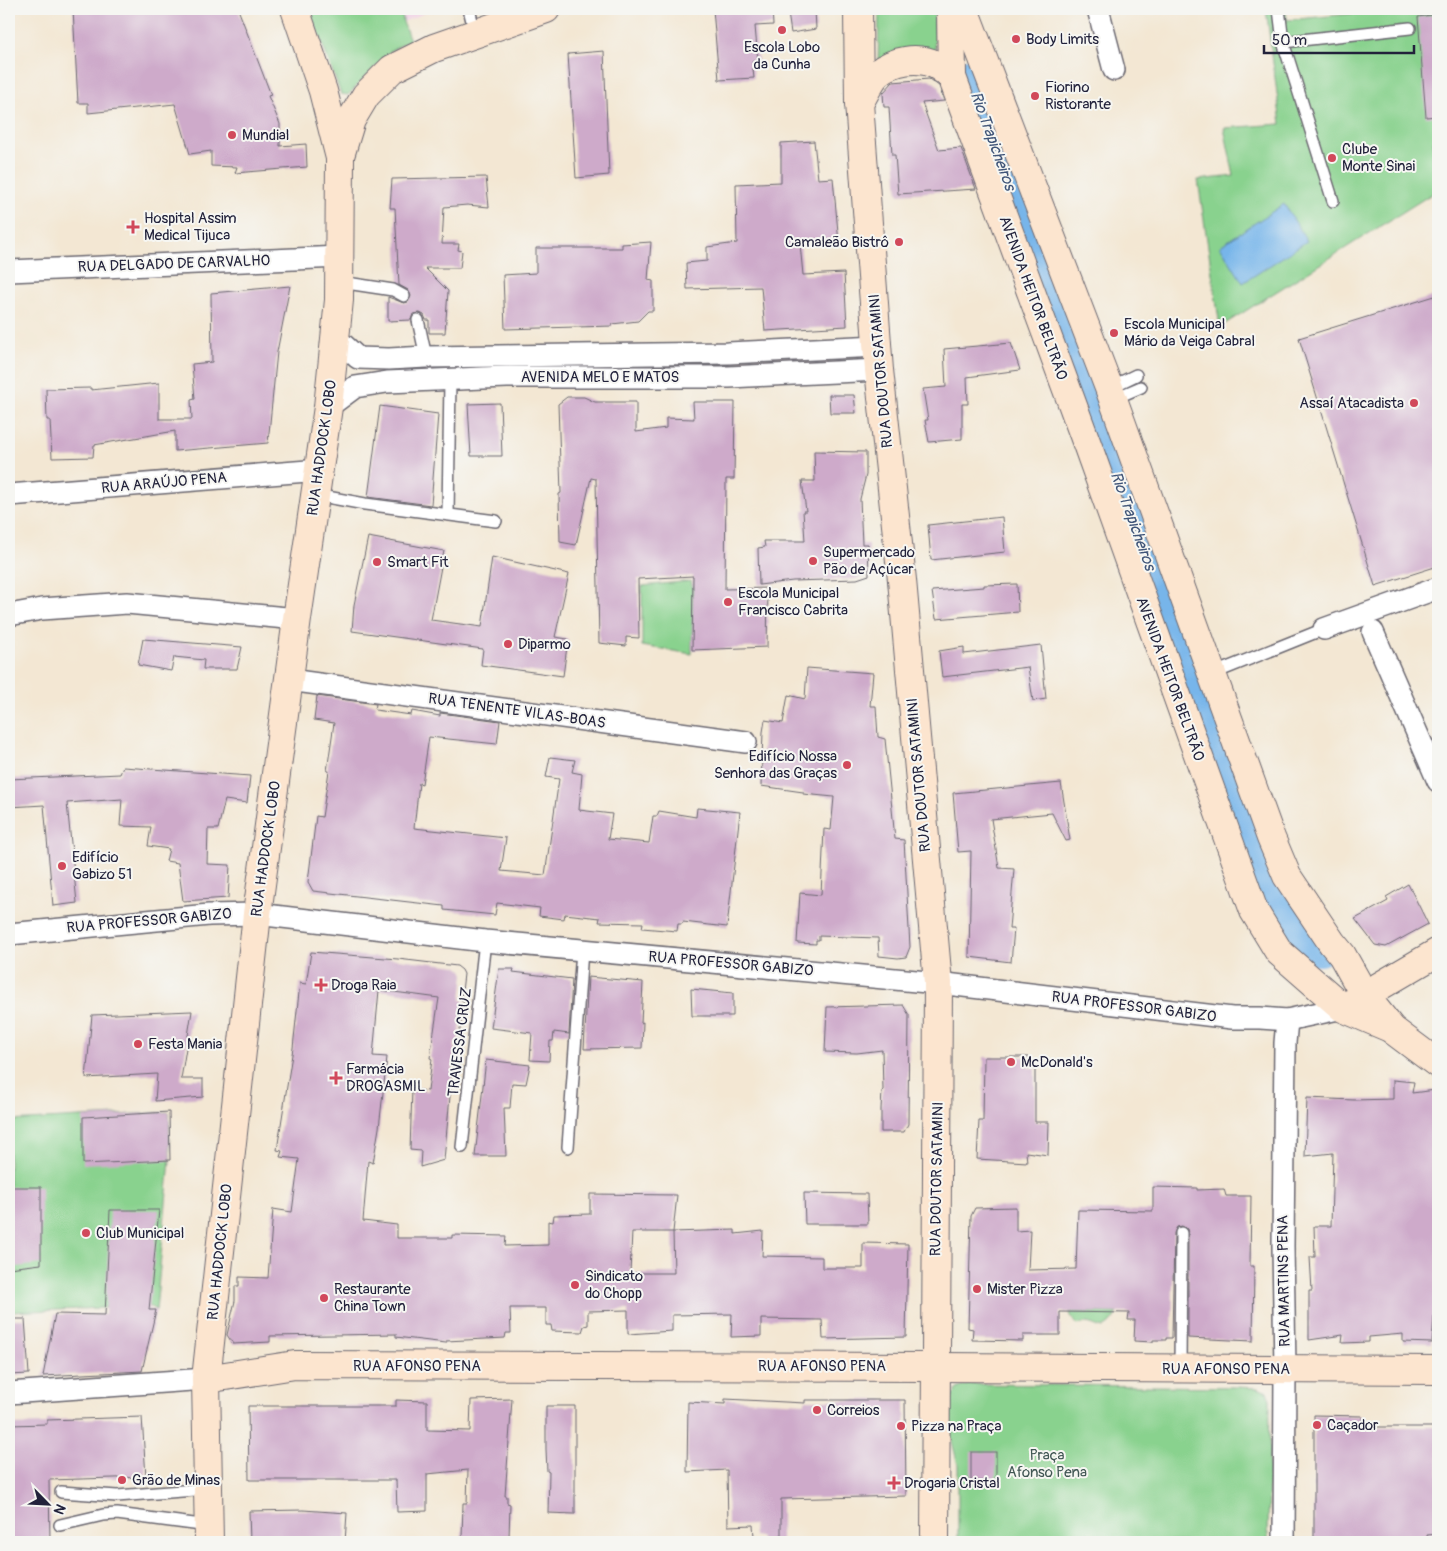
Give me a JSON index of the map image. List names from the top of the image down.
{
  "streets": {
    "street": [
      "RUA DELGADO DE CARVALHO",
      "AVENIDA HEITOR BELTRÃO",
      "RUA DOUTOR SATAMINI",
      "AVENIDA MELO E MATOS",
      "RUA HADDOCK LOBO",
      "RUA ARAÚJO PENA",
      "RUA TENENTE VILAS-BOAS",
      "RUA PROFESSOR GABIZO",
      "RUA MARTINS PENA",
      "RUA AFONSO PENA"
    ],
    "lane": ["TRAVESSA CRUZ"]
  },
  "crossings": [
    ["RUA DELGADO DE CARVALHO", "RUA HADDOCK LOBO"],
    ["AVENIDA HEITOR BELTRÃO", "RUA PROFESSOR GABIZO"],
    ["RUA DOUTOR SATAMINI", "AVENIDA MELO E MATOS"],
    ["RUA DOUTOR SATAMINI", "RUA PROFESSOR GABIZO"],
    ["RUA DOUTOR SATAMINI", "RUA AFONSO PENA"],
    ["AVENIDA MELO E MATOS", "RUA HADDOCK LOBO"],
    ["RUA HADDOCK LOBO", "RUA ARAÚJO PENA"],
    ["RUA HADDOCK LOBO", "RUA TENENTE VILAS-BOAS"],
    ["RUA HADDOCK LOBO", "RUA PROFESSOR GABIZO"],
    ["RUA HADDOCK LOBO", "RUA AFONSO PENA"],
    ["RUA PROFESSOR GABIZO", "TRAVESSA CRUZ"],
    ["RUA PROFESSOR GABIZO", "RUA MARTINS PENA"],
    ["RUA MARTINS PENA", "RUA AFONSO PENA"]
  ],
  "water": ["Rio Trapicheiros"],
  "parks": ["Praça Afonso Pena"],
  "places": {
    "other": [
      "Escola Lobo da Cunha",
      "Body Limits",
      "Fiorino Ristorante",
      "Mundial",
      "Clube Monte Sinai",
      "Camaleão Bistrô",
      "Escola Municipal Mário da Veiga Cabral",
      "Assaí Atacadista",
      "Supermercado Pão de Açúcar",
      "Smart Fit",
      "Escola Municipal Francisco Cabrita",
      "Diparmo",
      "Edifício Nossa Senhora das Graças",
      "Edifício Gabizo 51",
      "Festa Mania",
      "McDonald's",
      "Club Municipal",
      "Sindicato do Chopp",
      "Mister Pizza",
      "Restaurante China Town",
      "Correios",
      "Caçador",
      "Pizza na Praça",
      "Grão de Minas"
    ],
    "health": [
      "Hospital Assim Medical Tijuca",
      "Droga Raia",
      "Farmácia DROGASMIL",
      "Drogaria Cristal"
    ]
  },
  "scale_bar": "50 m",
  "north": "bottom right"
}
